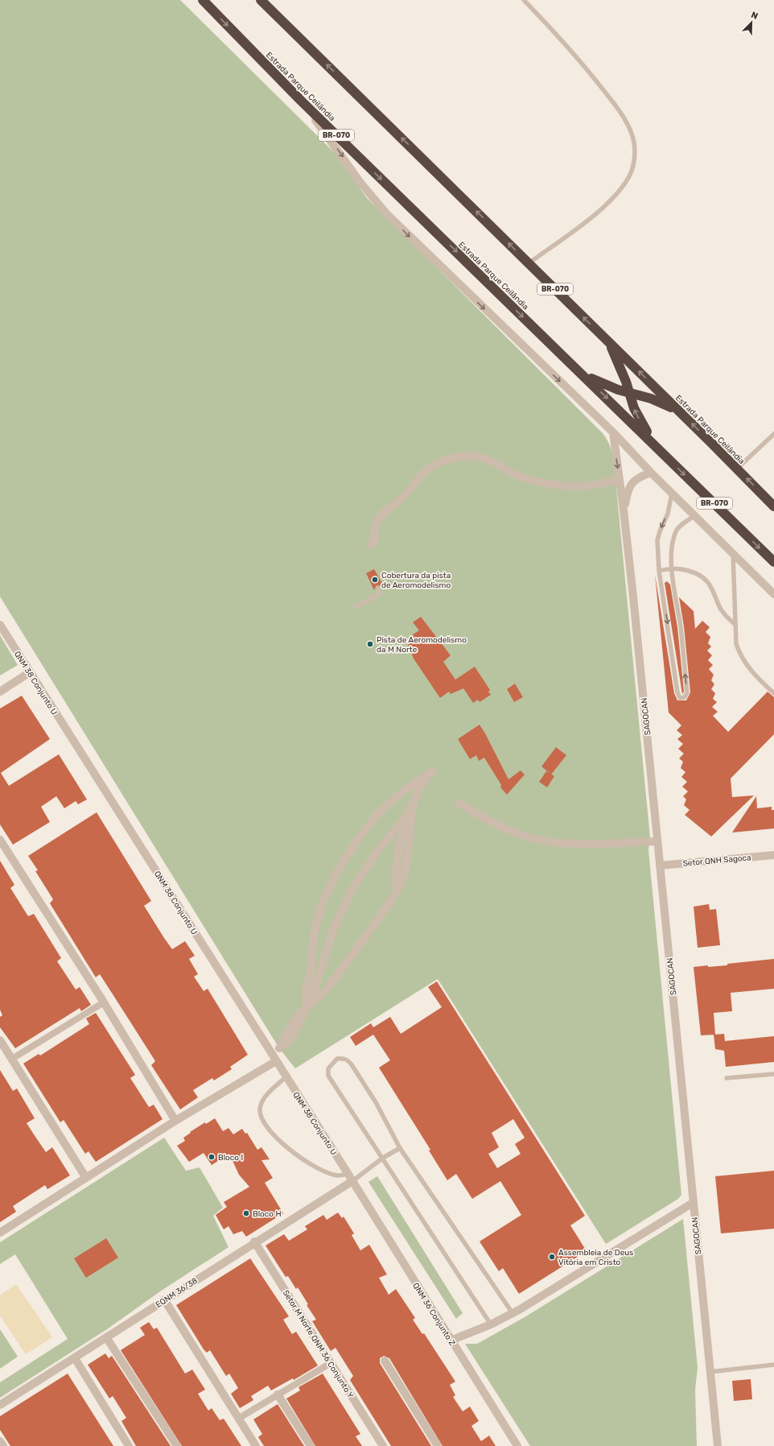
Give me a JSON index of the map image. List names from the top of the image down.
{
  "streets": {
    "highway": ["Estrada Parque Ceilândia", "BR-070"],
    "street": [
      "QNM 38 Conjunto U",
      "SAGOCAN",
      "Setor QNH Sagoca",
      "EQNM 36/38",
      "QNM 36 Conjunto Z",
      "Setor M Norte QNM 36 Conjunto Y"
    ]
  },
  "crossings": [
    ["QNM 38 Conjunto U", "EQNM 36/38"],
    ["QNM 38 Conjunto U", "QNM 36 Conjunto Z"],
    ["SAGOCAN", "Setor QNH Sagoca"],
    ["EQNM 36/38", "QNM 36 Conjunto Z"],
    ["EQNM 36/38", "Setor M Norte QNM 36 Conjunto Y"]
  ],
  "places": [
    "Cobertura da pista de Aeromodelismo",
    "Pista de Aeromodelismo da M Norte",
    "Bloco I",
    "Bloco H",
    "Assembleia de Deus Vitória em Cristo"
  ],
  "north": "top right"
}
